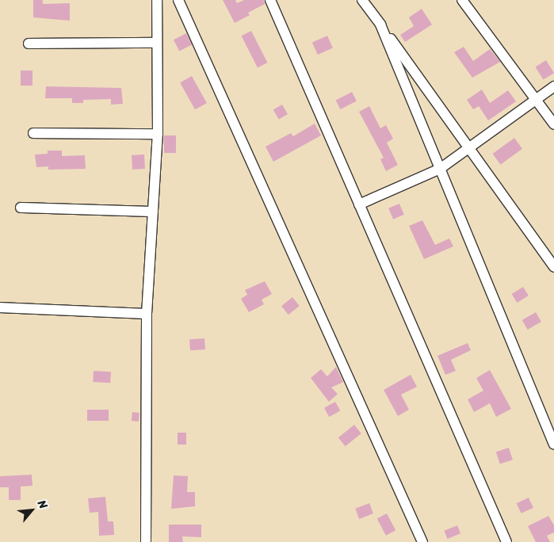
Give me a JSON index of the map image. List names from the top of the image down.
{
  "north": "top right"
}
